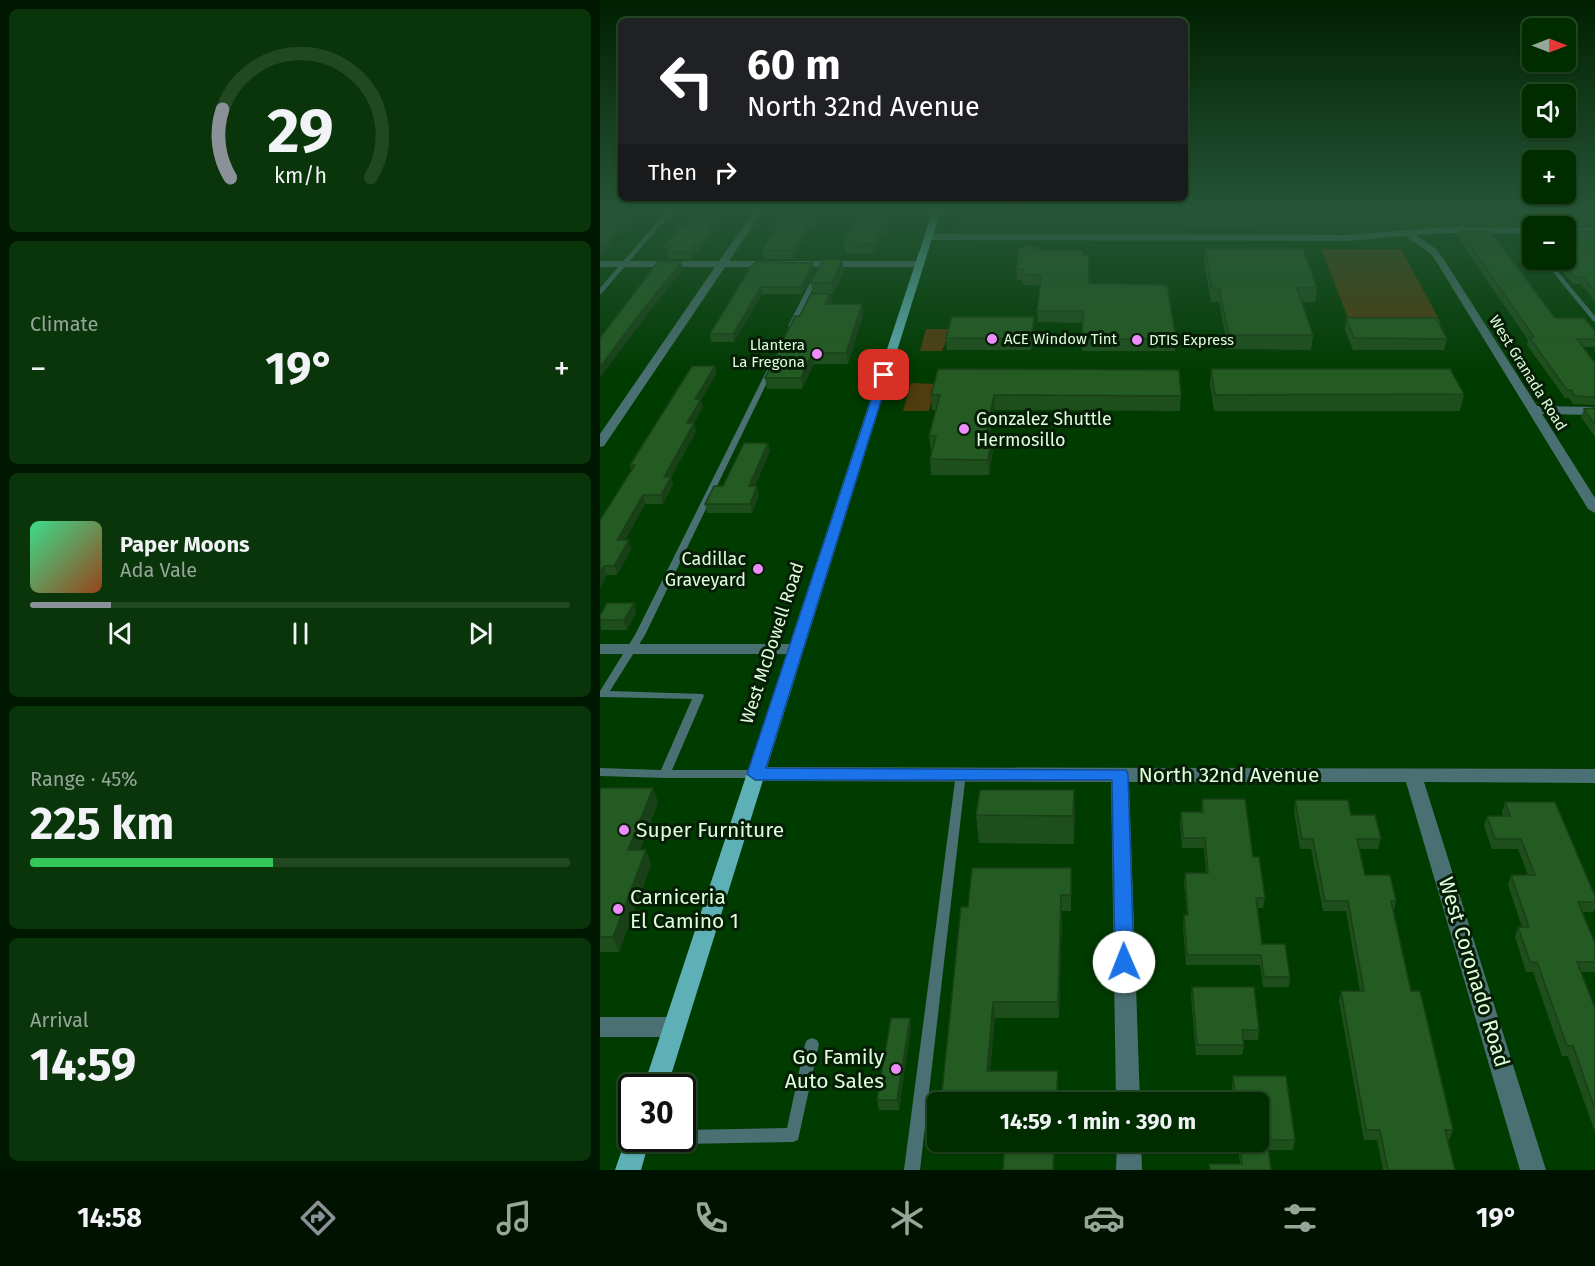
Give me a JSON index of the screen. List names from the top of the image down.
{
  "streets": {
    "main road": ["West McDowell Road"],
    "street": ["West Granada Road", "North 32nd Avenue", "West Coronado Road"]
  },
  "crossings": [
    ["West McDowell Road", "North 32nd Avenue"],
    ["North 32nd Avenue", "West Coronado Road"]
  ],
  "places": [
    "ACE Window Tint",
    "DTIS Express",
    "Llantera La Fregona",
    "Gonzalez Shuttle Hermosillo",
    "Cadillac Graveyard",
    "Super Furniture",
    "Carniceria El Camino 1",
    "Go Family Auto Sales"
  ],
  "north": "right",
  "page": {
    "map_buttons": ["+", "−"],
    "turn": ["60 m", "North 32nd Avenue"],
    "then": "Then",
    "tile": [
      "Climate",
      ["Range · 45%", "225 km"],
      ["Arrival", "14:59"]
    ],
    "heat": ["−", "19°", "+"],
    "song": ["Paper Moons", "Ada Vale"],
    "limit": "30",
    "trip": "14:59 · 1 min · 390 m",
    "tabs": ["14:58", "19°"],
    "gauge": ["29", "km/h"]
  }
}
